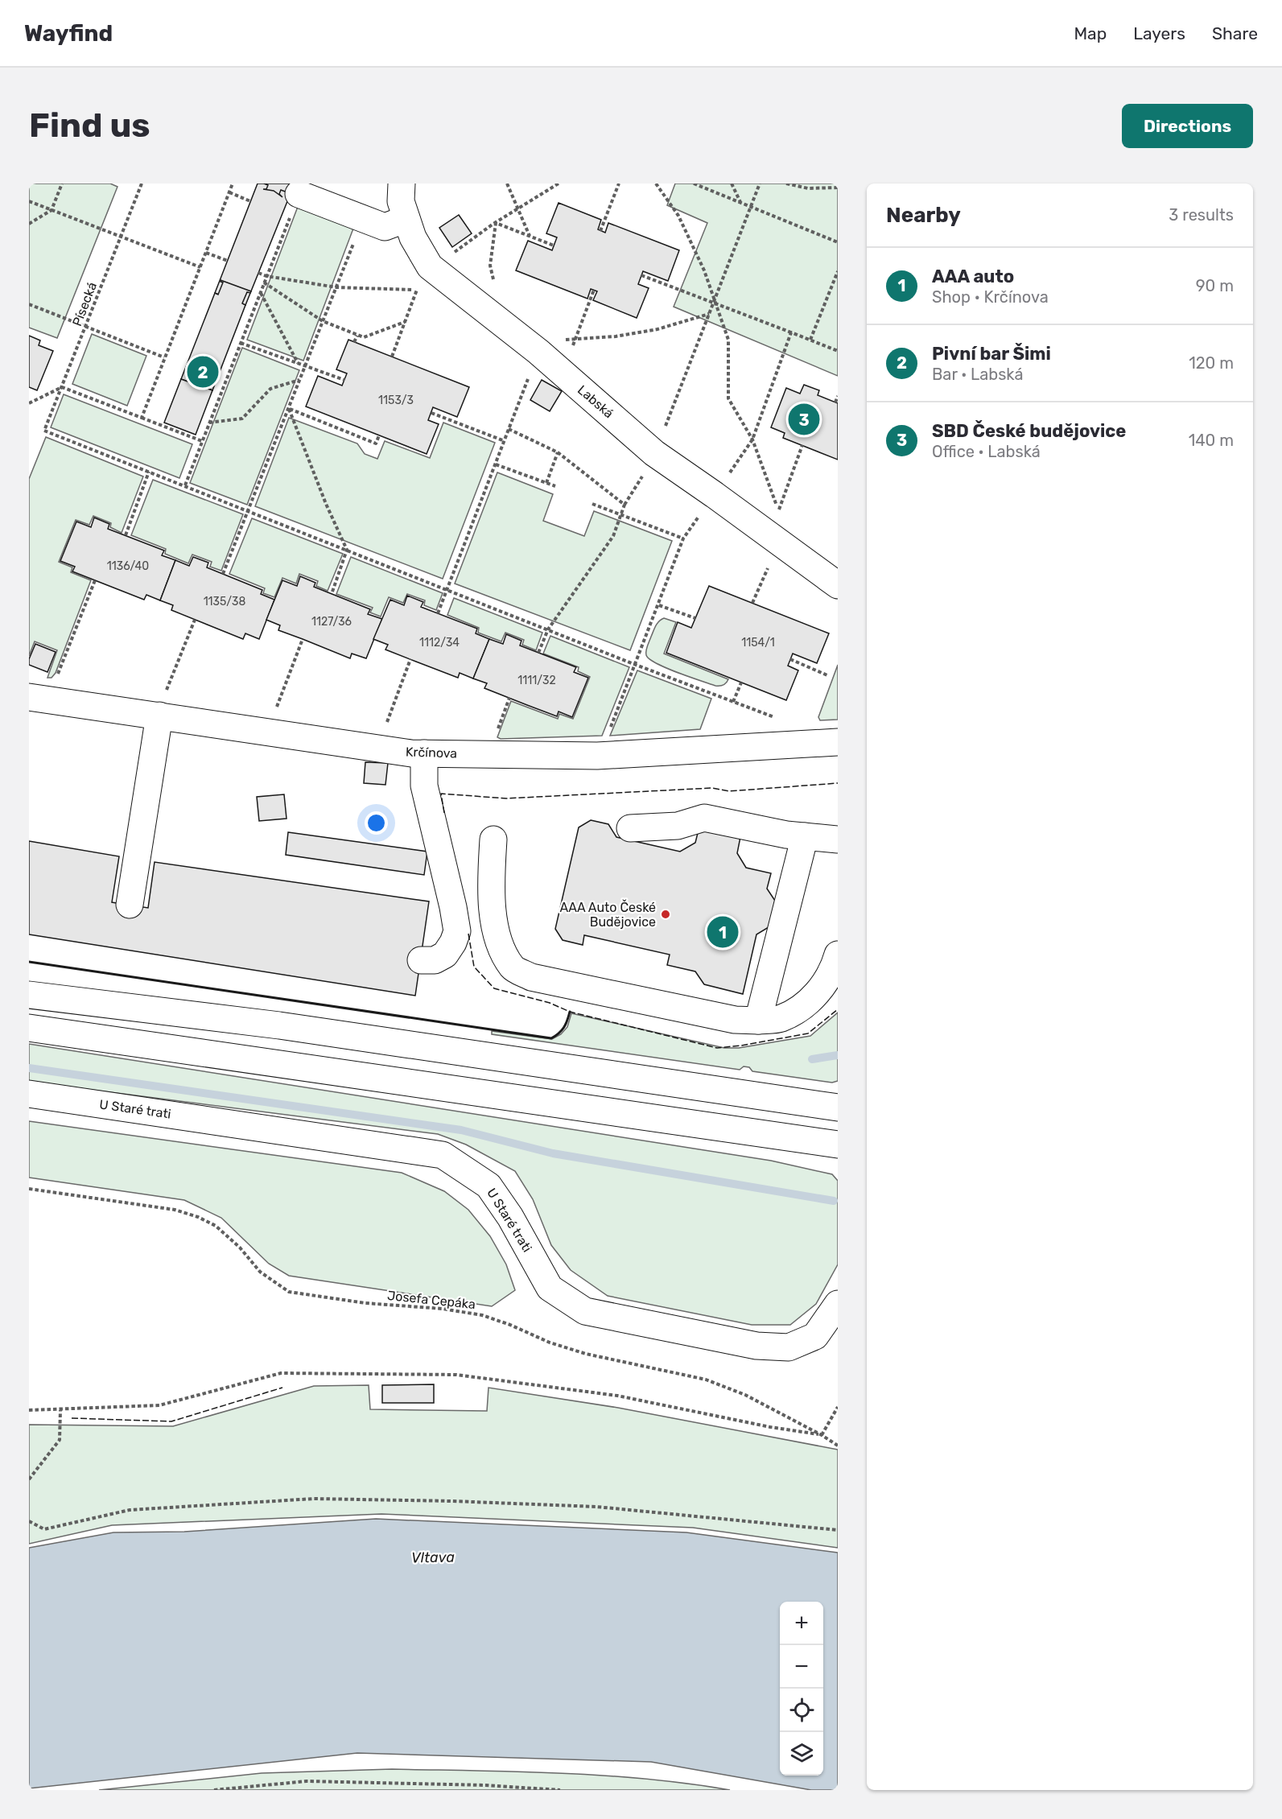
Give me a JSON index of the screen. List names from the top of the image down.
{
  "streets": {
    "main road": ["Labská", "Krčínova", "U Staré trati"],
    "path": ["Písecká", "Josefa Cepáka"]
  },
  "water": ["Vltava"],
  "places": ["AAA Auto České Budějovice"],
  "house_numbers": [
    "1153/3",
    "1136/40",
    "1135/38",
    "1127/36",
    "1112/34",
    "1154/1",
    "1111/32"
  ],
  "page": {
    "header": "Wayfind",
    "nav": ["Map", "Layers", "Share"],
    "buttons": "Directions",
    "title": "Find us",
    "heading": ["Nearby", "3 results"],
    "list": [
      {
        "mark": "1",
        "name": "AAA auto",
        "note": "Shop · Krčínova",
        "value": "90 m"
      },
      {
        "mark": "2",
        "name": "Pivní bar Šimi",
        "note": "Bar · Labská",
        "value": "120 m"
      },
      {
        "mark": "3",
        "name": "SBD České budějovice",
        "note": "Office · Labská",
        "value": "140 m"
      }
    ],
    "pins": ["2", "3", "1"],
    "map_buttons": ["+", "−"]
  }
}
